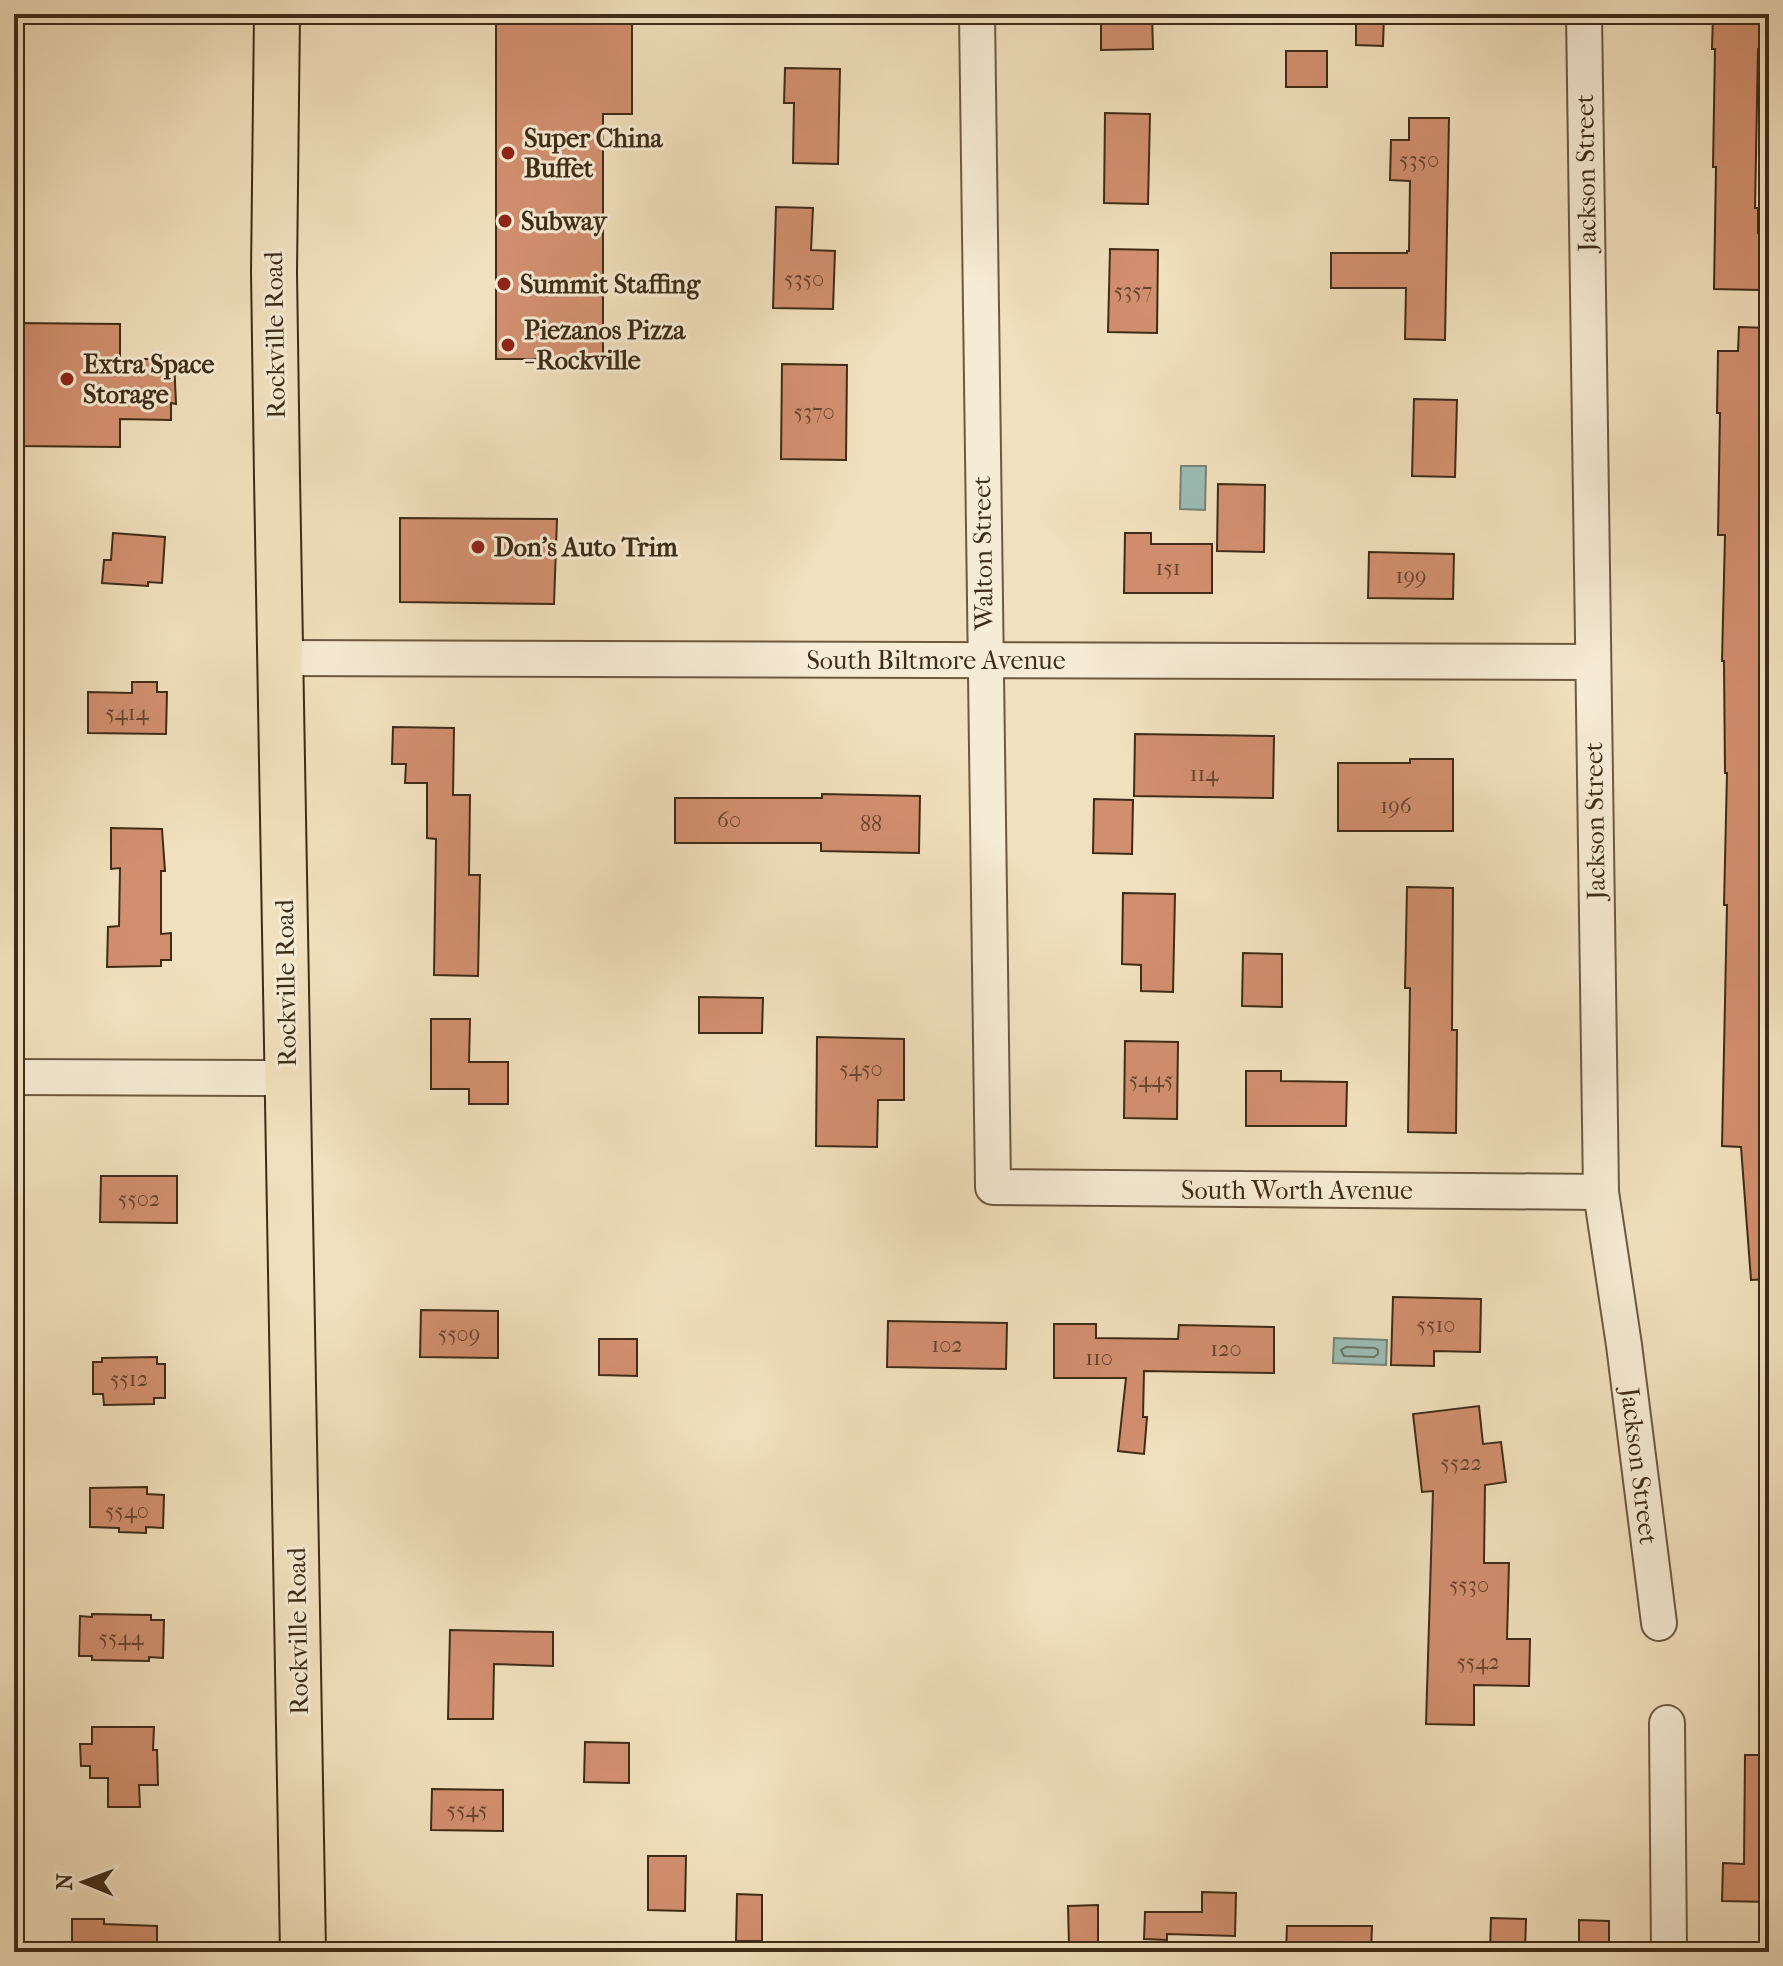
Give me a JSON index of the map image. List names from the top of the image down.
{
  "streets": {
    "main road": ["Rockville Road"],
    "street": [
      "Jackson Street",
      "Walton Street",
      "South Biltmore Avenue",
      "South Worth Avenue"
    ]
  },
  "crossings": [
    ["Jackson Street", "South Biltmore Avenue"],
    ["Jackson Street", "South Worth Avenue"],
    ["Rockville Road", "South Biltmore Avenue"],
    ["Walton Street", "South Biltmore Avenue"],
    ["Walton Street", "South Worth Avenue"]
  ],
  "places": [
    "Super China Buffet",
    "Subway",
    "Summit Staffing",
    "Piezanos Pizza - Rockville",
    "Extra Space Storage",
    "Don's Auto Trim"
  ],
  "house_numbers": [
    "5350",
    "5350",
    "5357",
    "5370",
    "151",
    "199",
    "5414",
    "114",
    "196",
    "60",
    "88",
    "5450",
    "5445",
    "5502",
    "5510",
    "5509",
    "102",
    "120",
    "110",
    "5512",
    "5522",
    "5540",
    "5530",
    "5544",
    "5542",
    "5545"
  ],
  "north": "left"
}
